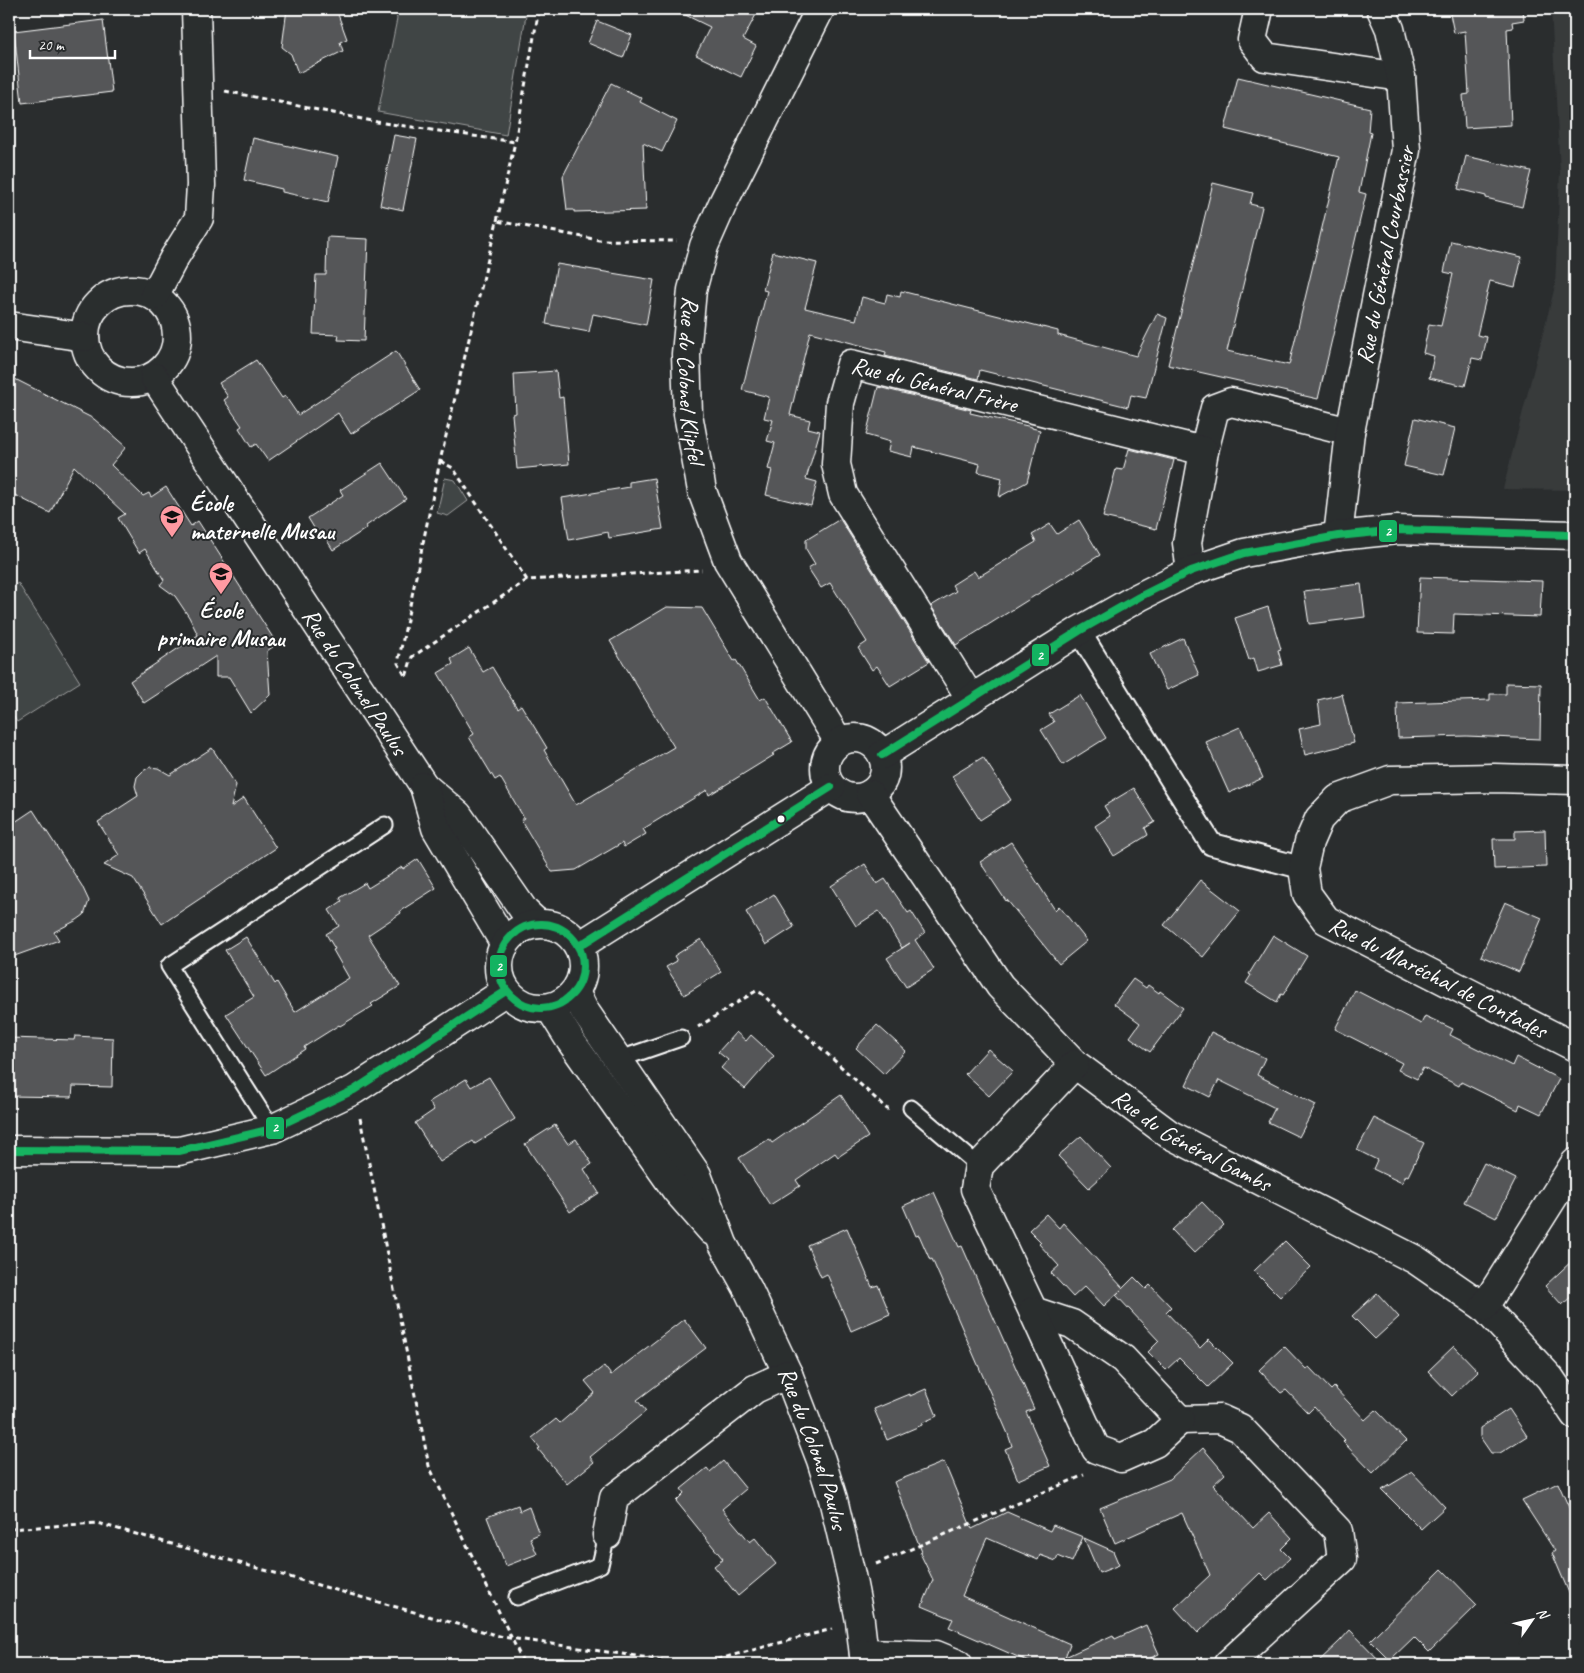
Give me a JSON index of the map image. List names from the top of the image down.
{
  "streets": {
    "street": [
      "Rue du Général Courbassier",
      "Rue du Colonel Klipfel",
      "Rue du Général Frère",
      "Rue du Colonel Paulus",
      "Rue du Maréchal de Contades",
      "Rue du Général Gambs"
    ]
  },
  "crossings": [
    ["Rue du Colonel Klipfel", "Rue du Général Gambs"]
  ],
  "places": {
    "school or university": ["École maternelle Musau", "École primaire Musau"]
  },
  "lines": ["transit line 2"],
  "scale_bar": "20 m",
  "north": "top right"
}
